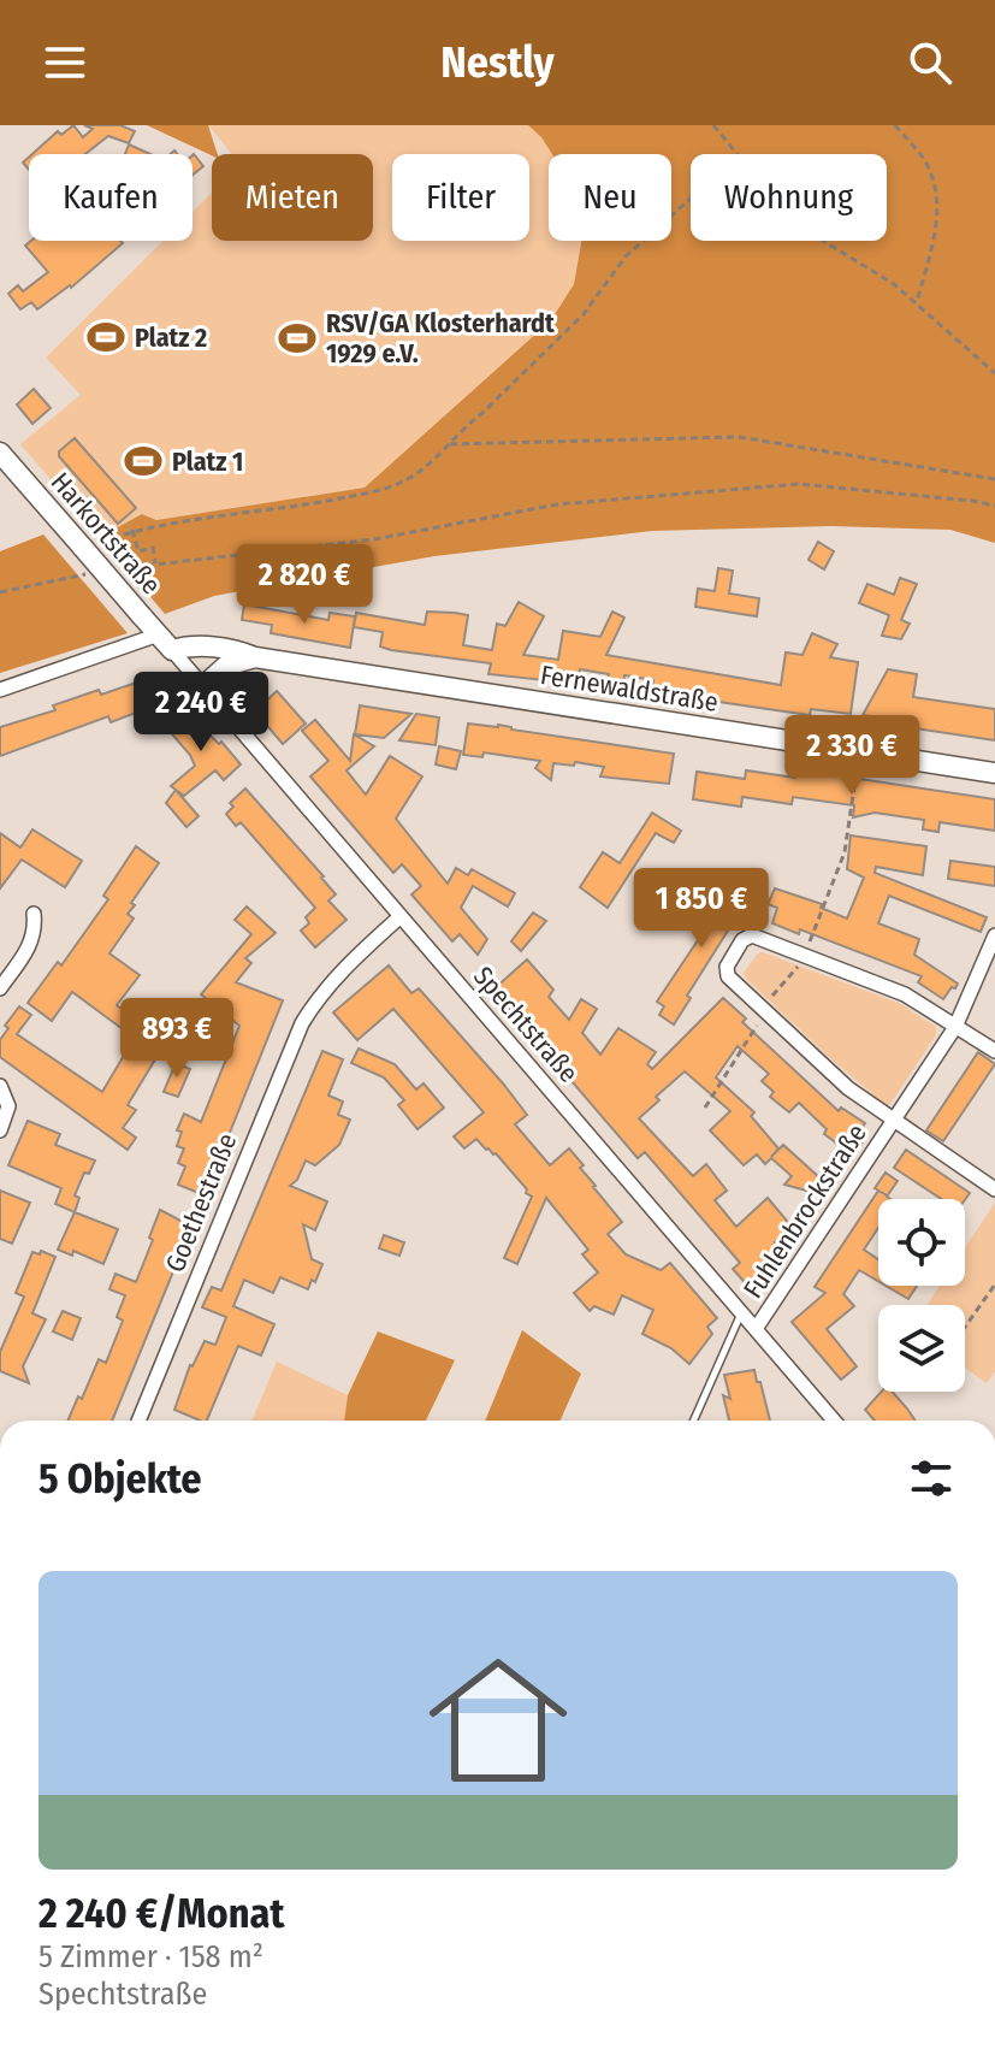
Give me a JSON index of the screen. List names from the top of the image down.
{
  "streets": {
    "street": [
      "Harkortstraße",
      "Fernewaldstraße",
      "Spechtstraße",
      "Goethestraße",
      "Fuhlenbrockstraße"
    ]
  },
  "crossings": [
    ["Harkortstraße", "Fernewaldstraße"],
    ["Harkortstraße", "Spechtstraße"],
    ["Fernewaldstraße", "Spechtstraße"],
    ["Spechtstraße", "Goethestraße"],
    ["Spechtstraße", "Fuhlenbrockstraße"]
  ],
  "places": {
    "sports": ["Platz 2", "RSV/GA Klosterhardt 1929 e.V.", "Platz 1"]
  },
  "page": {
    "header": "Nestly",
    "chip": [
      "Kaufen",
      "Mieten",
      "Filter",
      "Neu",
      "Wohnung"
    ],
    "price": [
      "2 820 €",
      "2 240 €",
      "2 330 €",
      "1 850 €",
      "893 €"
    ],
    "heading": "5 Objekte",
    "list": [
      {
        "name": "2 240 €/Monat",
        "note": "5 Zimmer · 158 m² · Spechtstraße"
      }
    ]
  }
}
